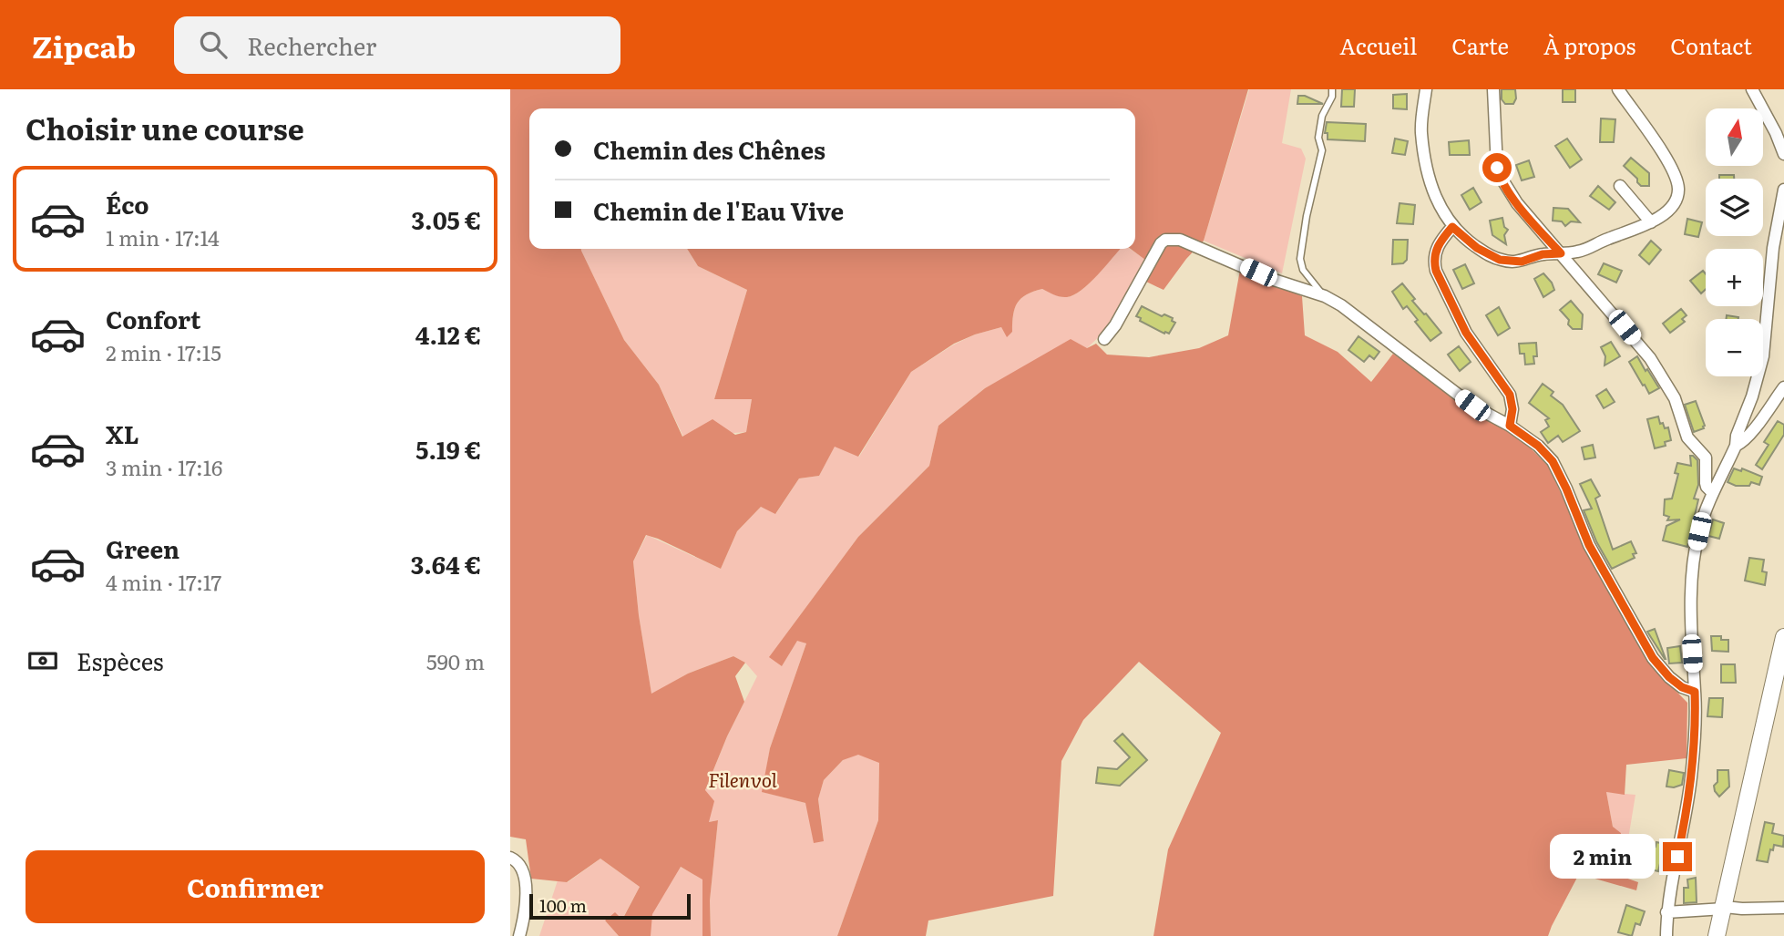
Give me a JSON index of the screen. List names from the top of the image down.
{
  "parks": ["Filenvol"],
  "scale_bar": "100 m",
  "north": "top",
  "page": {
    "header": "Zipcab",
    "search": "Rechercher",
    "nav": [
      "Accueil",
      "Carte",
      "À propos",
      "Contact"
    ],
    "heading": "Choisir une course",
    "map_buttons": ["+", "−"],
    "banner": ["Chemin des Chênes", "Chemin de l'Eau Vive"],
    "list": [
      {
        "name": "Éco",
        "note": "1 min · 17:14",
        "value": "3.05 €"
      },
      {
        "name": "Confort",
        "note": "2 min · 17:15",
        "value": "4.12 €"
      },
      {
        "name": "XL",
        "note": "3 min · 17:16",
        "value": "5.19 €"
      },
      {
        "name": "Green",
        "note": "4 min · 17:17",
        "value": "3.64 €"
      }
    ],
    "pay": ["Espèces", "590 m"],
    "bubble": "2 min",
    "buttons": "Confirmer",
    "scale": "100 m"
  }
}
